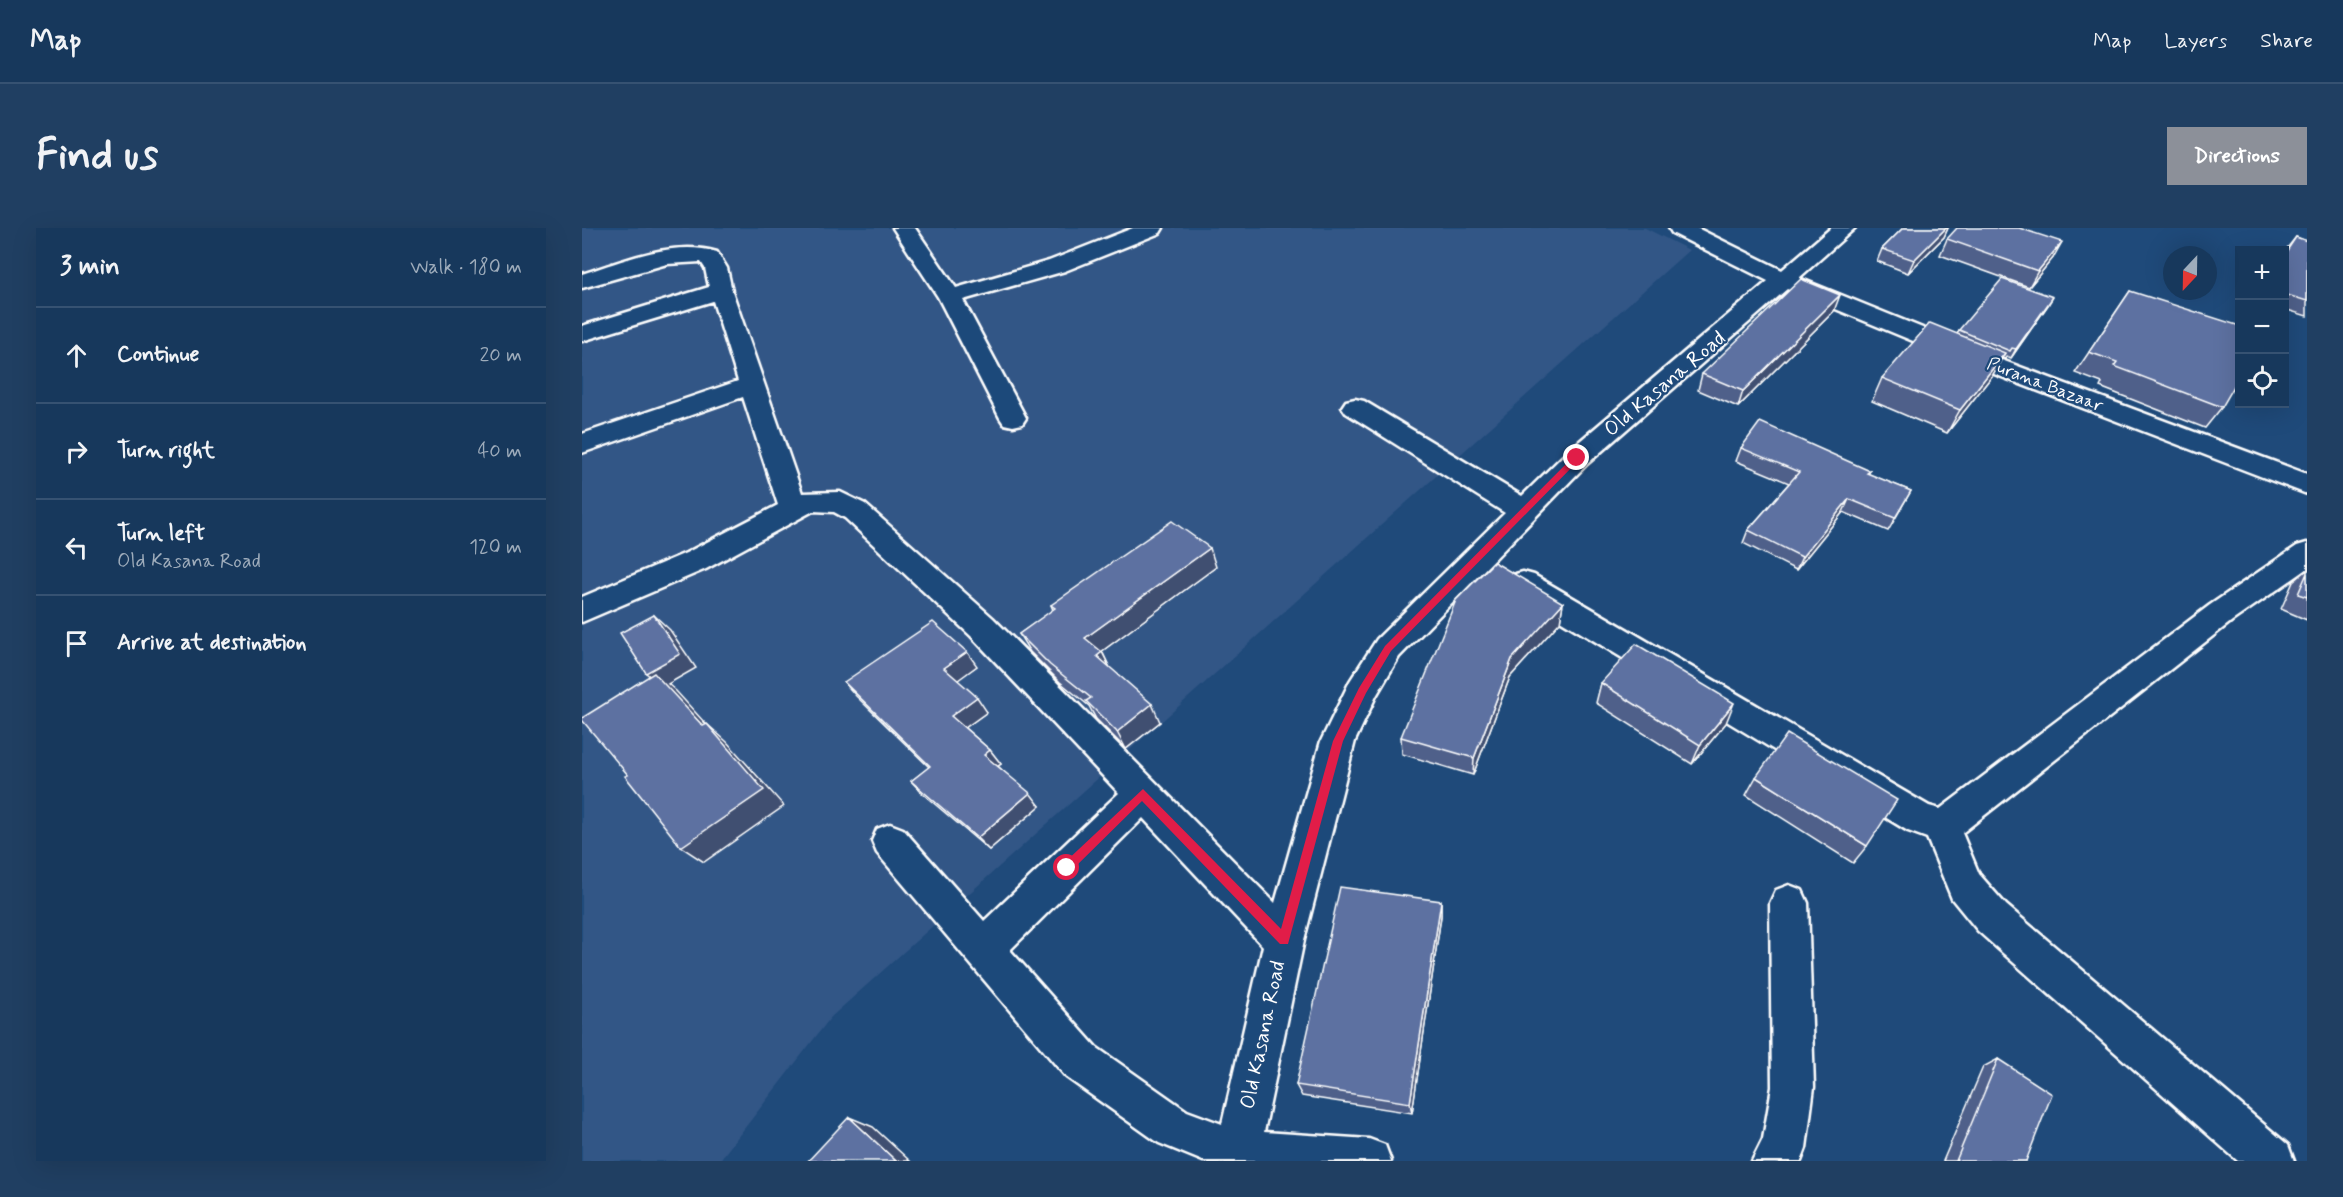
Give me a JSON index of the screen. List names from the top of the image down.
{
  "streets": {
    "street": ["Old Kasana Road", "Purana Bazaar"]
  },
  "crossings": [
    ["Old Kasana Road", "Purana Bazaar"]
  ],
  "north": "bottom",
  "page": {
    "header": "Map",
    "nav": ["Map", "Layers", "Share"],
    "buttons": "Directions",
    "title": "Find us",
    "heading": ["3 min", "Walk · 180 m"],
    "map_buttons": ["+", "−"],
    "list": [
      ["Continue", "20 m"],
      ["Turn right", "40 m"],
      ["Turn left", "Old Kasana Road", "120 m"],
      "Arrive at destination"
    ]
  }
}
